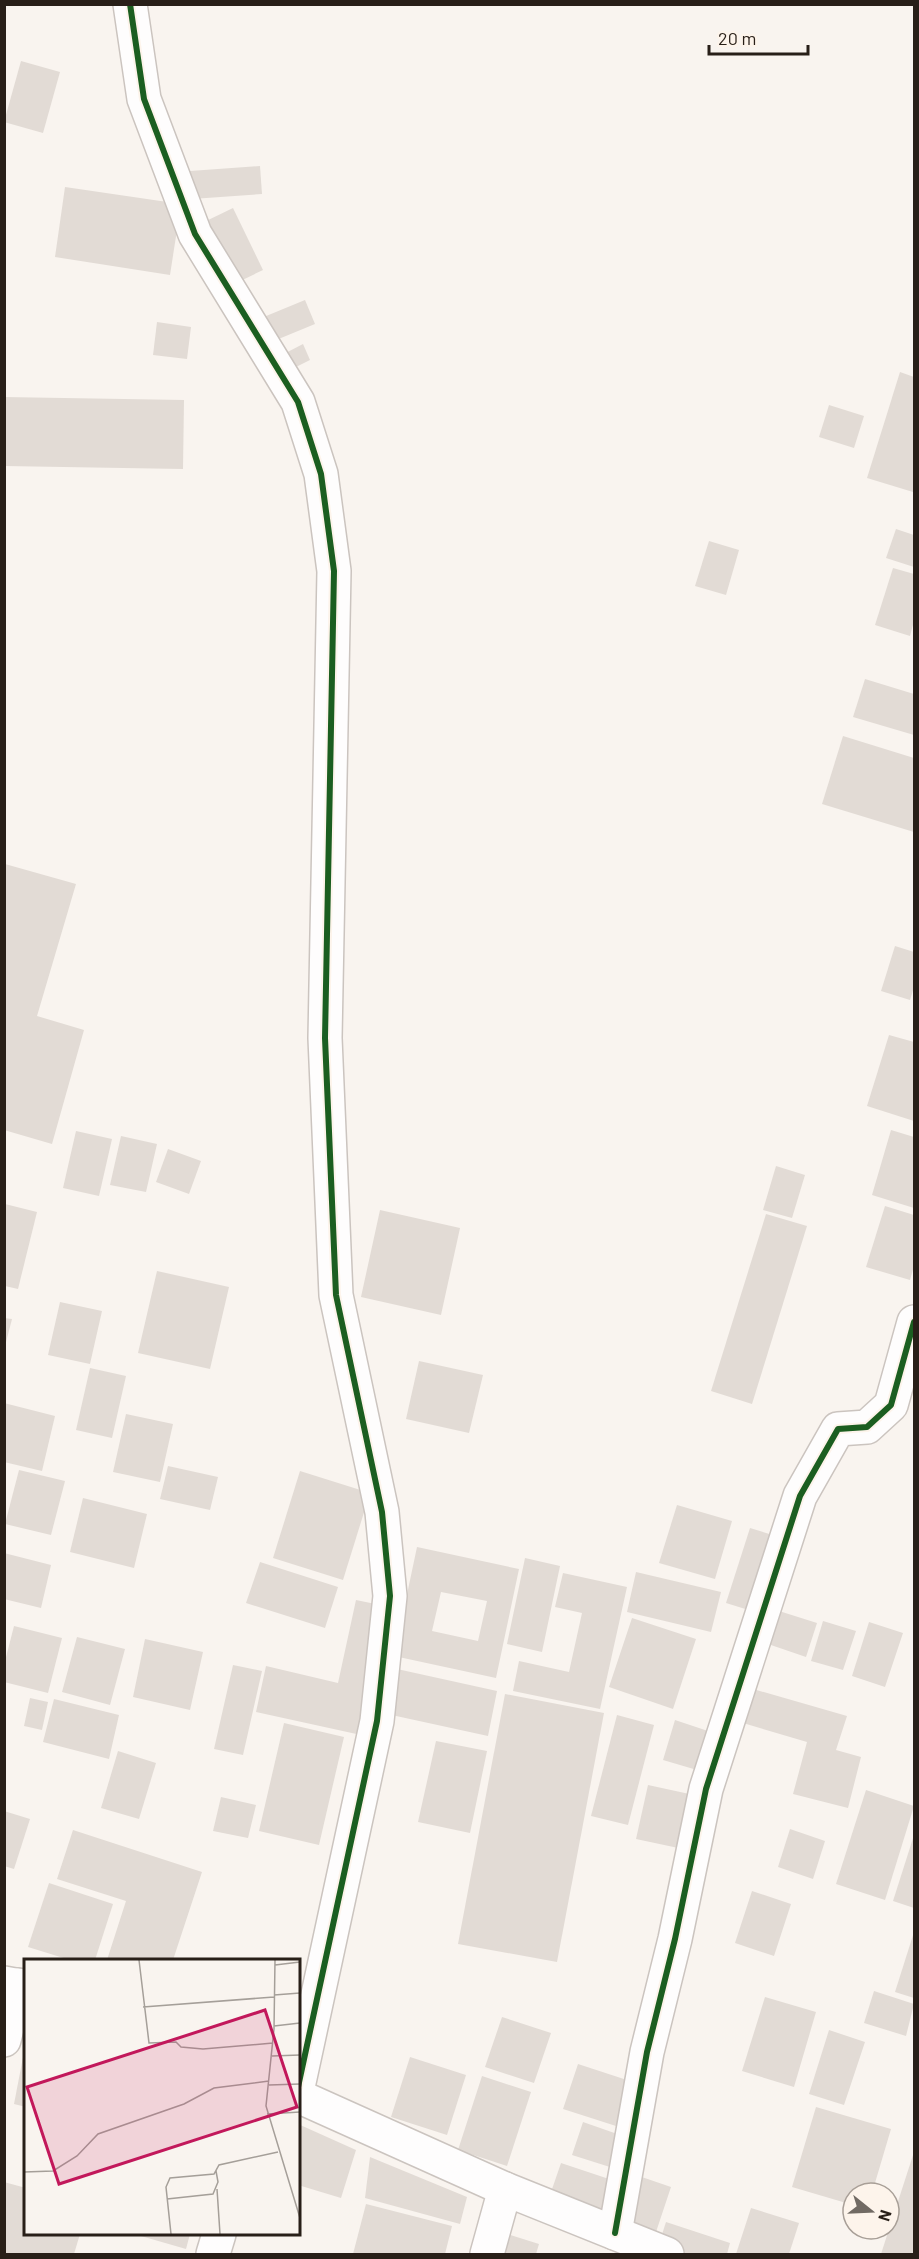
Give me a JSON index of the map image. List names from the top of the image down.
{
  "scale_bar": "20 m",
  "north": "right"
}
